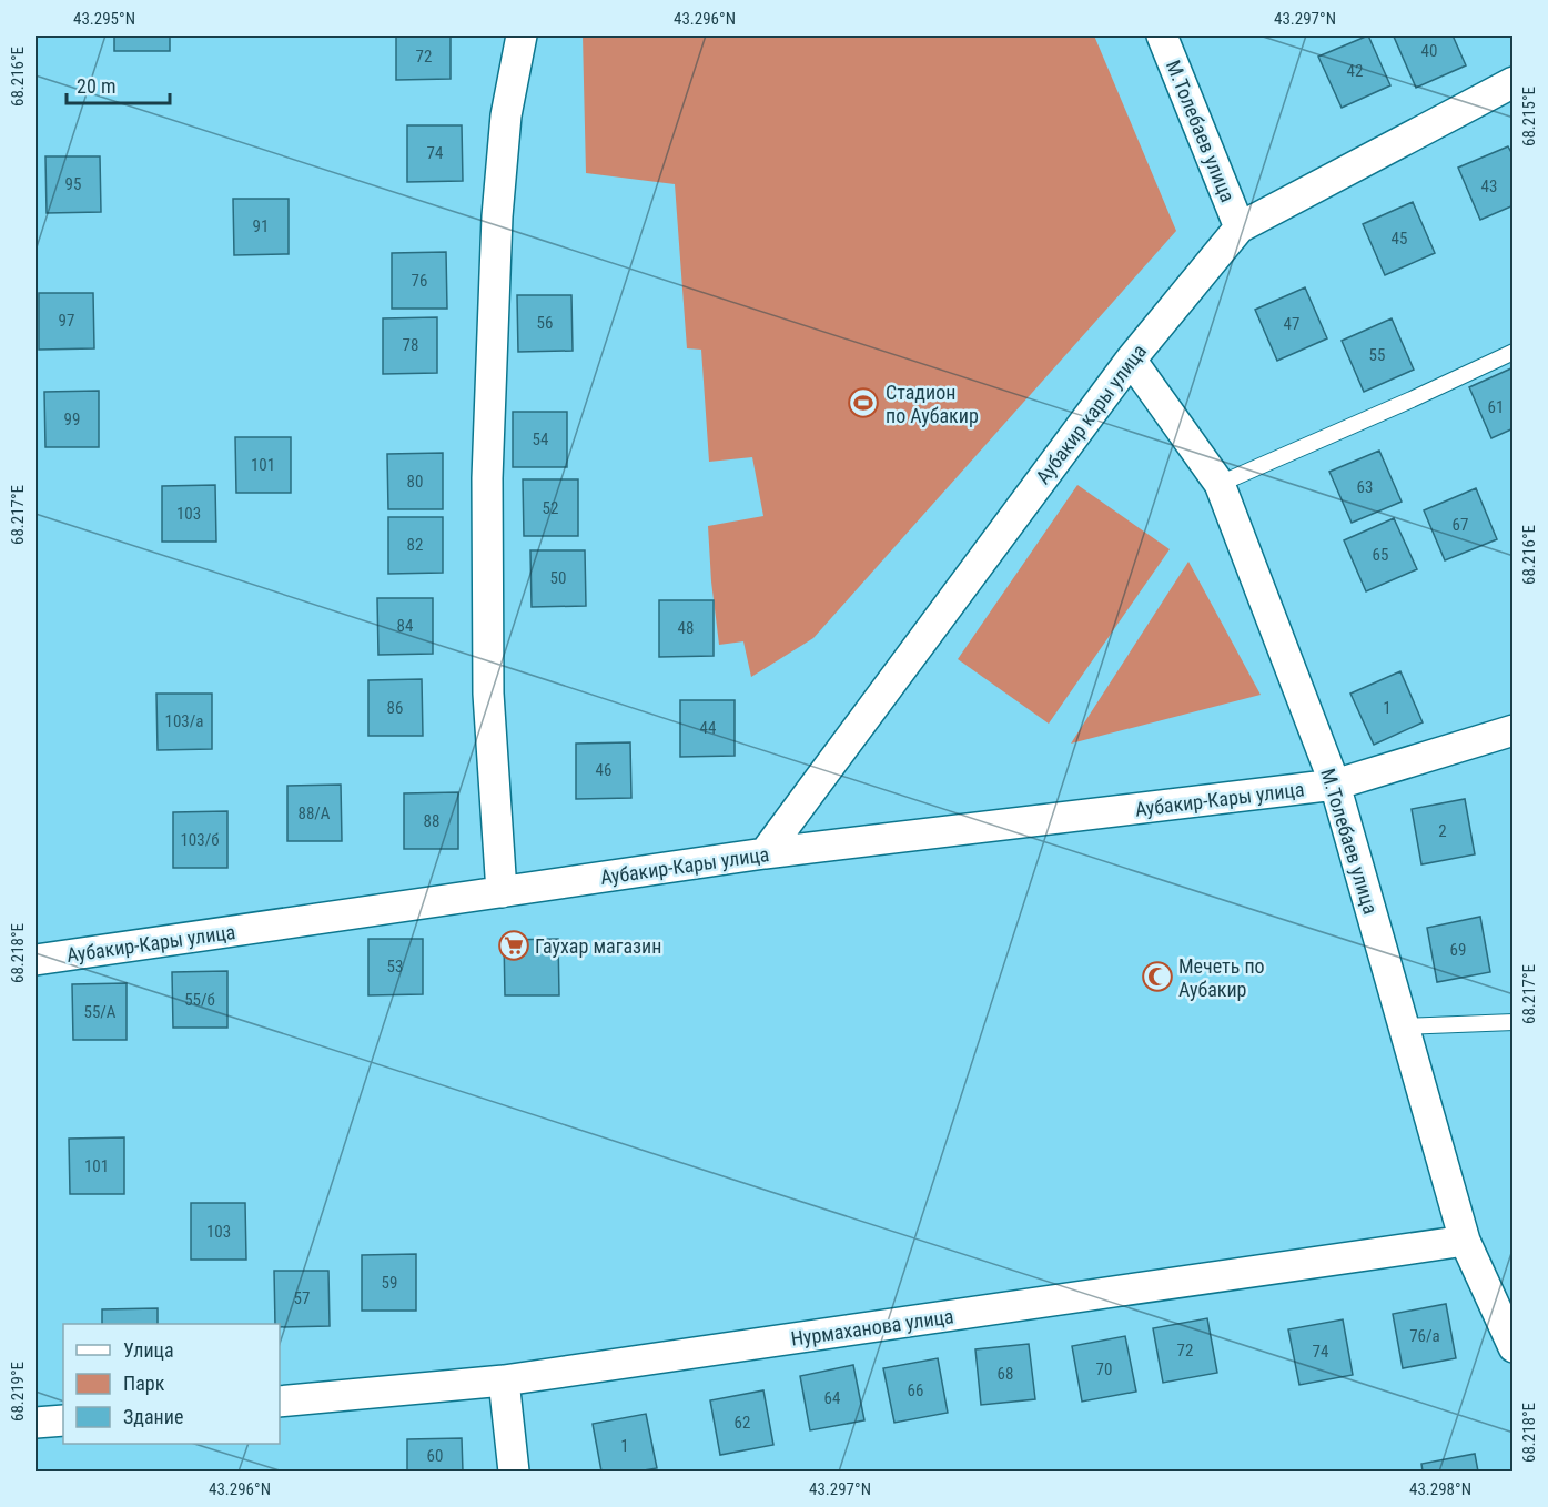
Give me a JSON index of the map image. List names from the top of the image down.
{
  "streets": {
    "street": [
      "М.Толебаев улица",
      "Аубакир кары улица",
      "Аубакир-Кары улица",
      "Нурмаханова улица"
    ]
  },
  "crossings": [
    ["М.Толебаев улица", "Аубакир кары улица"],
    ["М.Толебаев улица", "Аубакир-Кары улица"],
    ["М.Толебаев улица", "Нурмаханова улица"],
    ["Аубакир кары улица", "Аубакир-Кары улица"]
  ],
  "places": {
    "sports": ["Стадион по Аубакир"],
    "supermarket": ["Гаухар магазин"],
    "mosque": ["Мечеть по Аубакир"]
  },
  "house_numbers": [
    "40",
    "72",
    "42",
    "74",
    "95",
    "43",
    "91",
    "45",
    "76",
    "97",
    "56",
    "47",
    "78",
    "55",
    "61",
    "99",
    "54",
    "101",
    "80",
    "63",
    "52",
    "103",
    "67",
    "82",
    "65",
    "50",
    "84",
    "48",
    "86",
    "1",
    "103/a",
    "44",
    "46",
    "88/A",
    "88",
    "2",
    "103/б",
    "69",
    "53",
    "55/б",
    "55/A",
    "101",
    "103",
    "59",
    "57",
    "76/а",
    "72",
    "74",
    "70",
    "68",
    "66",
    "64",
    "62",
    "1",
    "60"
  ],
  "legend": ["Улица", "Парк", "Здание"],
  "scale_bar": "20 m",
  "coordinates": [
    "43.295°N",
    "43.296°N",
    "43.297°N",
    "68.216°E",
    "68.215°E",
    "68.217°E",
    "68.218°E",
    "68.219°E",
    "43.298°N"
  ]
}
